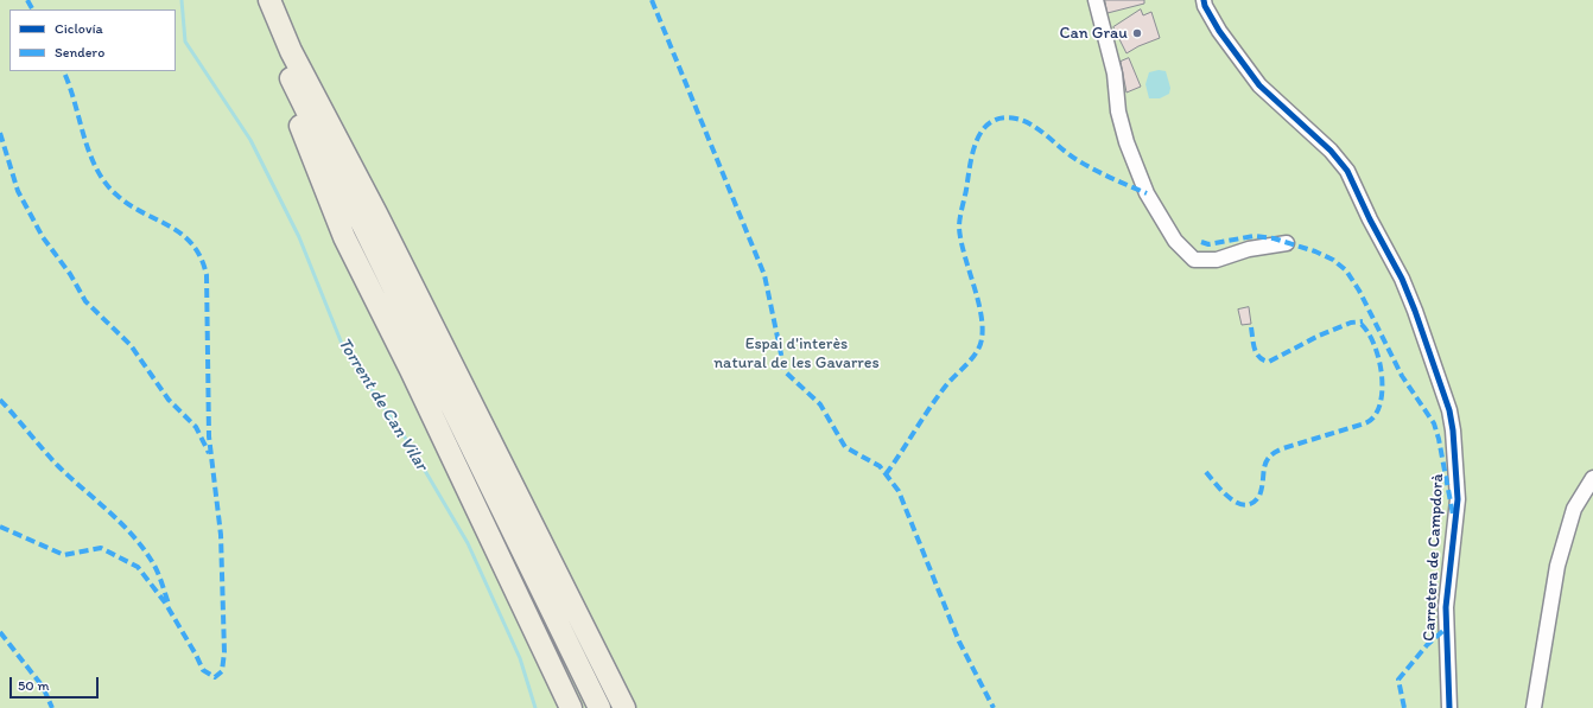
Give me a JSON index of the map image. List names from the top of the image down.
{
  "streets": {
    "street": ["Carretera de Campdorà"]
  },
  "water": ["Torrent de Can Vilar"],
  "parks": ["Espai d'interès natural de les Gavarres"],
  "places": ["Can Grau"],
  "legend": ["Ciclovía", "Sendero"],
  "scale_bar": "50 m"
}
